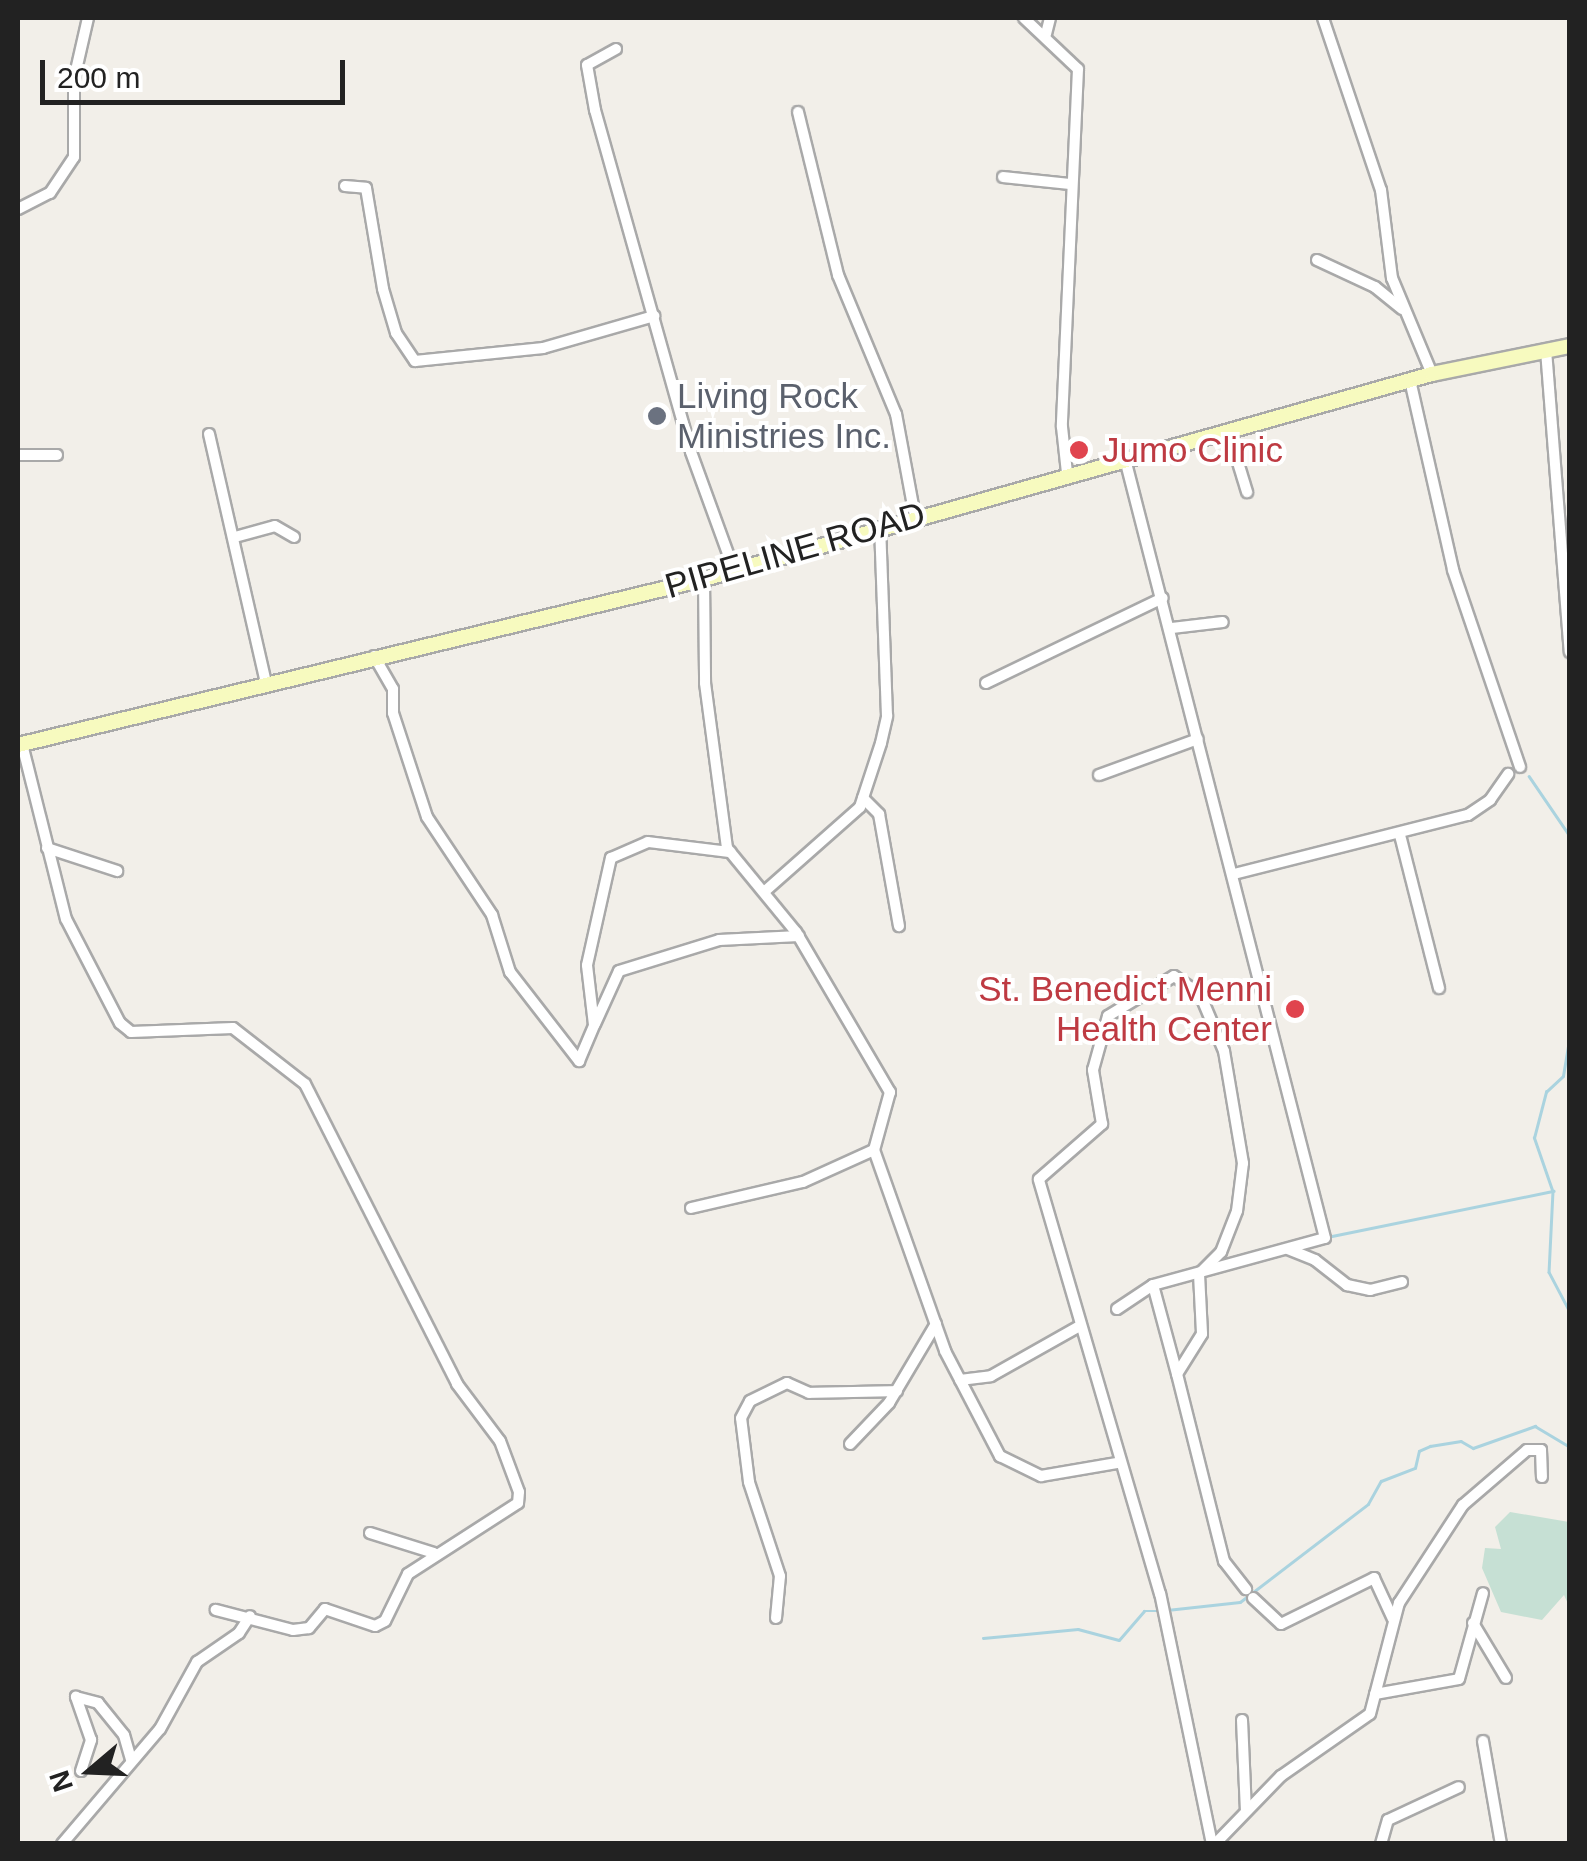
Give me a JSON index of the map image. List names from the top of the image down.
{
  "streets": {
    "street": ["PIPELINE ROAD"]
  },
  "places": ["Living Rock Ministries Inc.", "Jumo Clinic", "St. Benedict Menni Health Center"],
  "scale_bar": "200 m",
  "north": "left"
}
